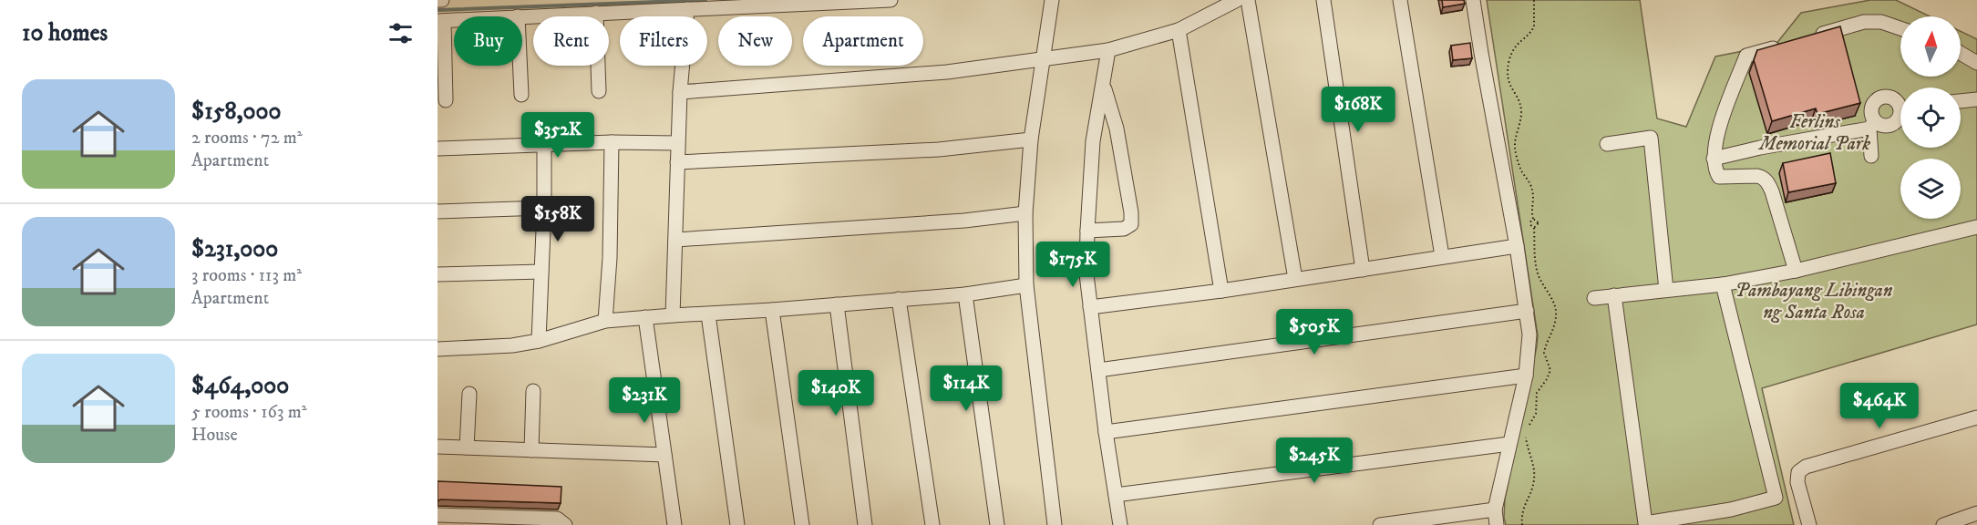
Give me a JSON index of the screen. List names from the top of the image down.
{
  "parks": ["Ferlins Memorial Park", "Pambayang Libingan ng Santa Rosa"],
  "north": "top",
  "page": {
    "heading": "10 homes",
    "chip": [
      "Buy",
      "Rent",
      "Filters",
      "New",
      "Apartment"
    ],
    "list": [
      {
        "name": "$158,000",
        "note": "2 rooms · 72 m² · Apartment"
      },
      {
        "name": "$231,000",
        "note": "3 rooms · 113 m² · Apartment"
      },
      {
        "name": "$464,000",
        "note": "5 rooms · 163 m² · House"
      }
    ],
    "price": [
      "$168K",
      "$352K",
      "$158K",
      "$175K",
      "$505K",
      "$114K",
      "$140K",
      "$231K",
      "$464K",
      "$245K"
    ]
  }
}
